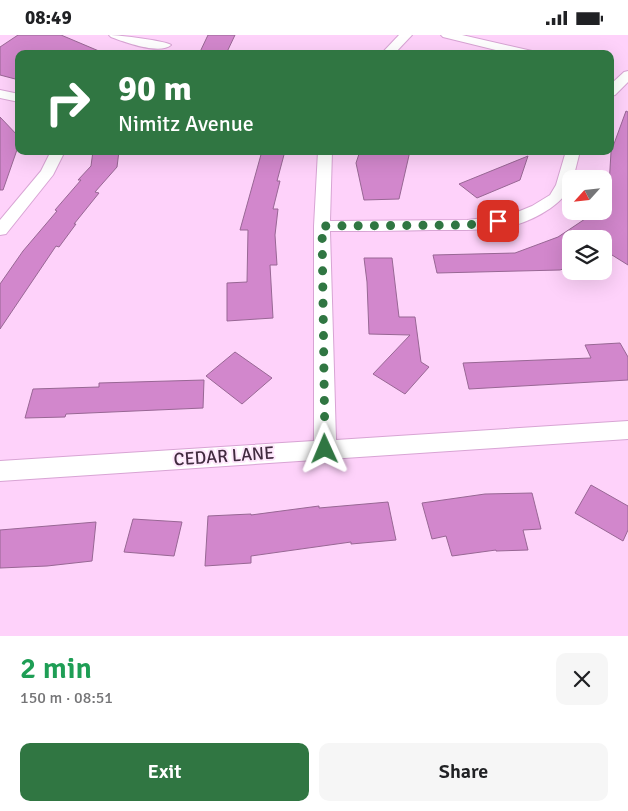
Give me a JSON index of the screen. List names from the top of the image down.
{
  "streets": {
    "street": ["CEDAR LANE"]
  },
  "north": "bottom left",
  "page": {
    "status": "08:49",
    "turn": ["90 m", "Nimitz Avenue"],
    "heading": ["2 min", "150 m · 08:51"],
    "buttons": ["Exit", "Share"]
  }
}
